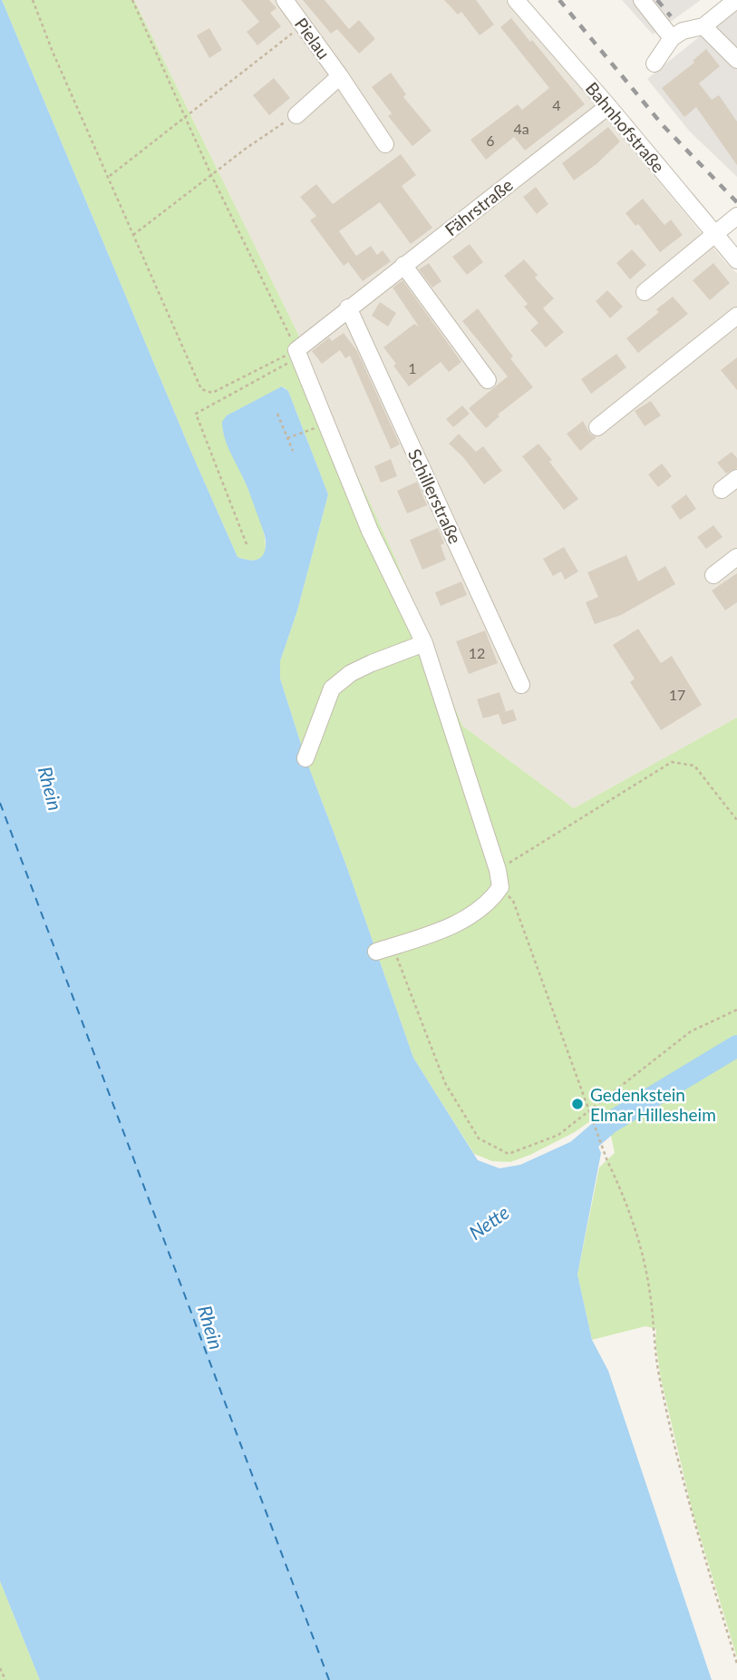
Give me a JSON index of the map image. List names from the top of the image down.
{
  "streets": {
    "street": [
      "Pielau",
      "Bahnhofstraße",
      "Fährstraße",
      "Schillerstraße"
    ]
  },
  "crossings": [
    ["Bahnhofstraße", "Fährstraße"],
    ["Fährstraße", "Schillerstraße"]
  ],
  "water": ["Rhein", "Nette"],
  "places": ["Gedenkstein Elmar Hillesheim"],
  "house_numbers": [
    "4",
    "4a",
    "6",
    "1",
    "12",
    "17"
  ]
}
